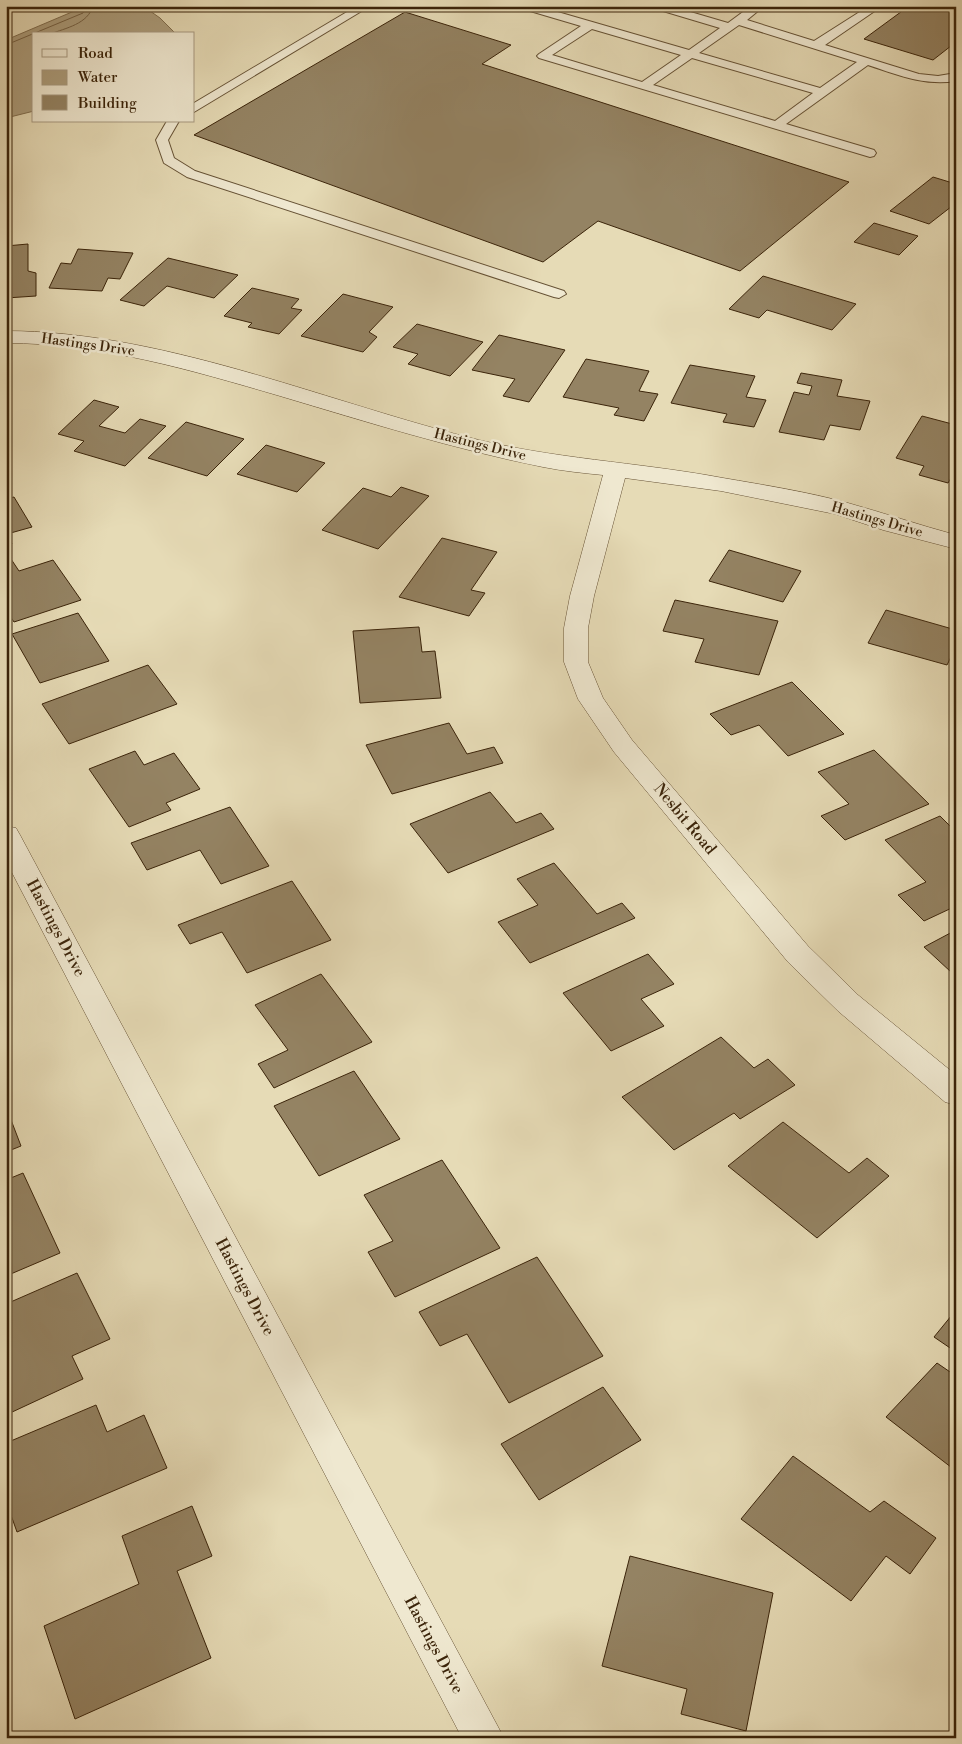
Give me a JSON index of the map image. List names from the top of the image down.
{
  "streets": {
    "street": ["Hastings Drive", "Nesbit Road"]
  },
  "crossings": [
    ["Hastings Drive", "Nesbit Road"]
  ],
  "legend": ["Road", "Water", "Building"]
}
